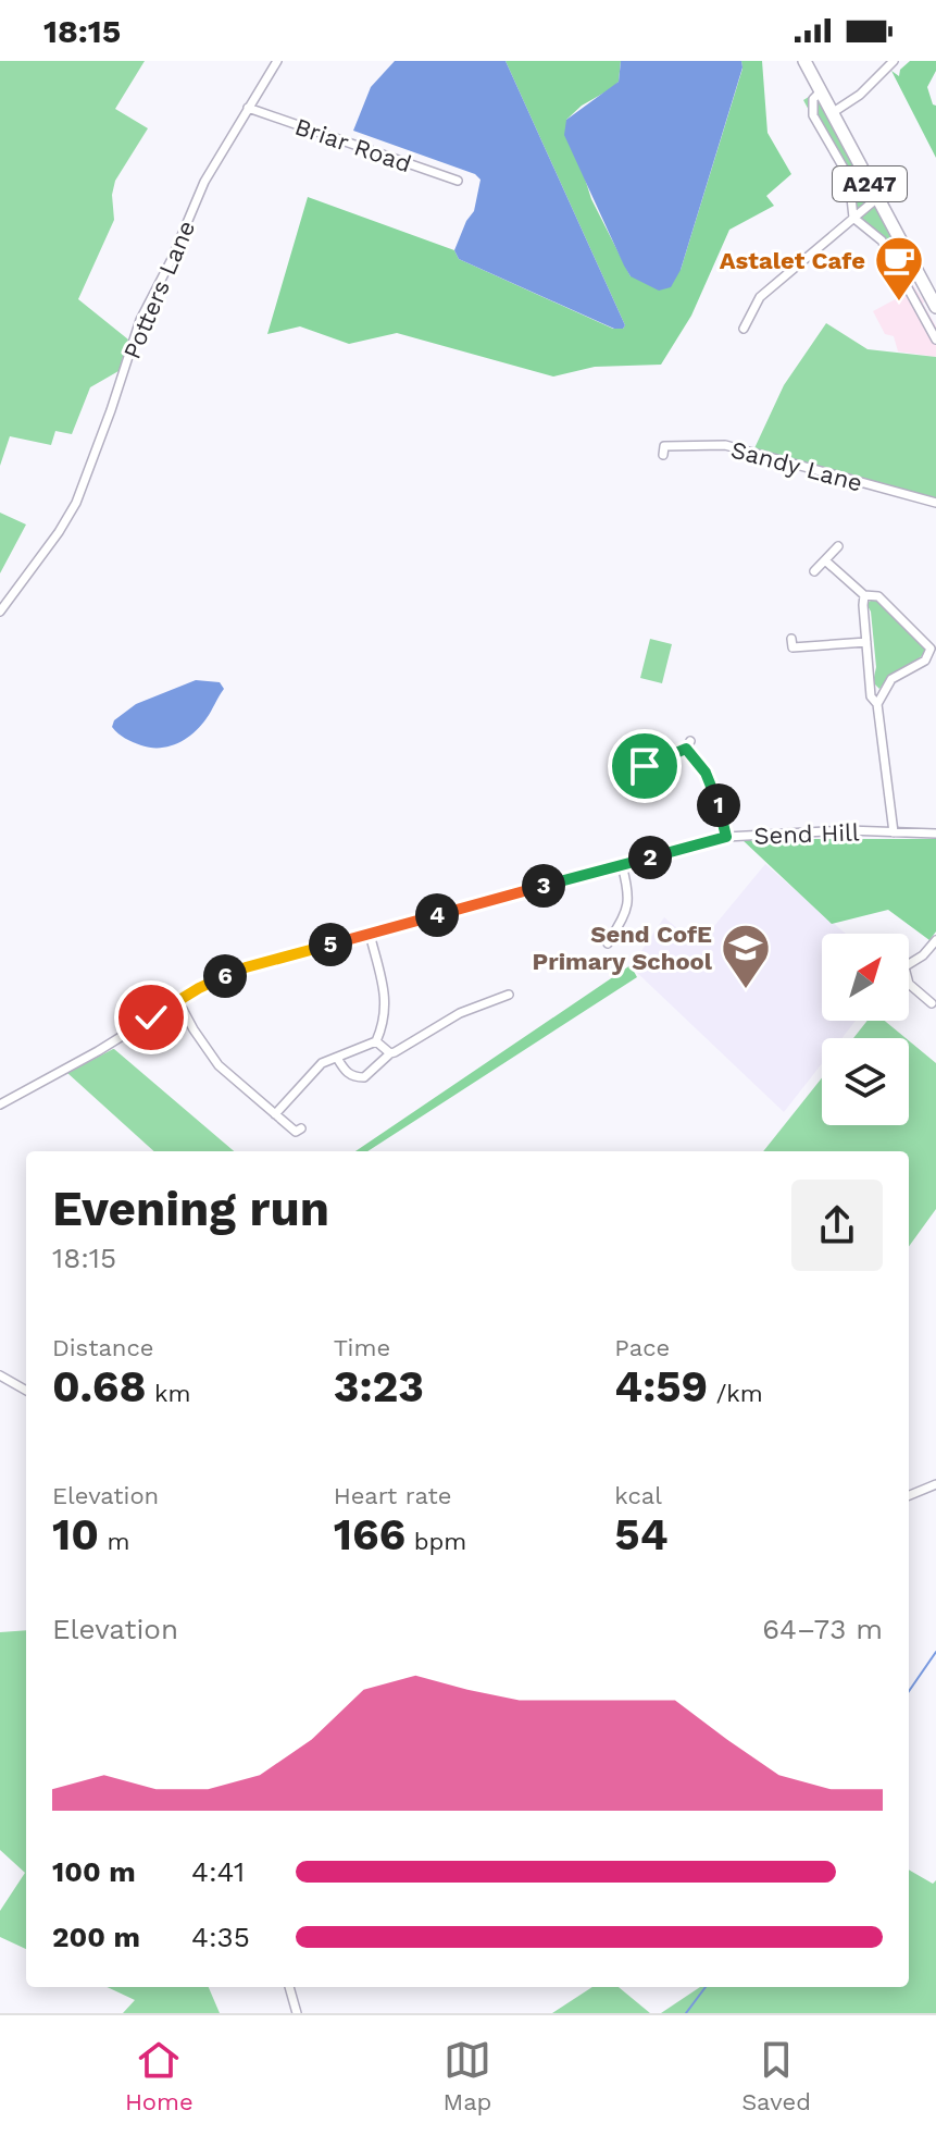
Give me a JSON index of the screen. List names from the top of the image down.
{
  "streets": {
    "main road": ["A247"],
    "street": [
      "Briar Road",
      "Potters Lane",
      "Sandy Lane",
      "Send Hill"
    ]
  },
  "crossings": [
    ["Briar Road", "Potters Lane"]
  ],
  "places": {
    "cafe": ["Astalet Cafe"],
    "school or university": ["Send CofE Primary School"]
  },
  "north": "top right",
  "page": {
    "status": "18:15",
    "pins": [
      "1",
      "2",
      "3",
      "4",
      "5",
      "6"
    ],
    "heading": ["Evening run", "18:15"],
    "stats": [
      ["Distance", "0.68 km"],
      ["Time", "3:23"],
      ["Pace", "4:59 /km"],
      ["Elevation", "10 m"],
      ["Heart rate", "166 bpm"],
      ["kcal", "54"]
    ],
    "chart": ["Elevation", "64–73 m"],
    "list": [
      {
        "name": "100 m",
        "note": "4:41"
      },
      {
        "name": "200 m",
        "note": "4:35"
      }
    ],
    "tabs": ["Home", "Map", "Saved"]
  }
}
